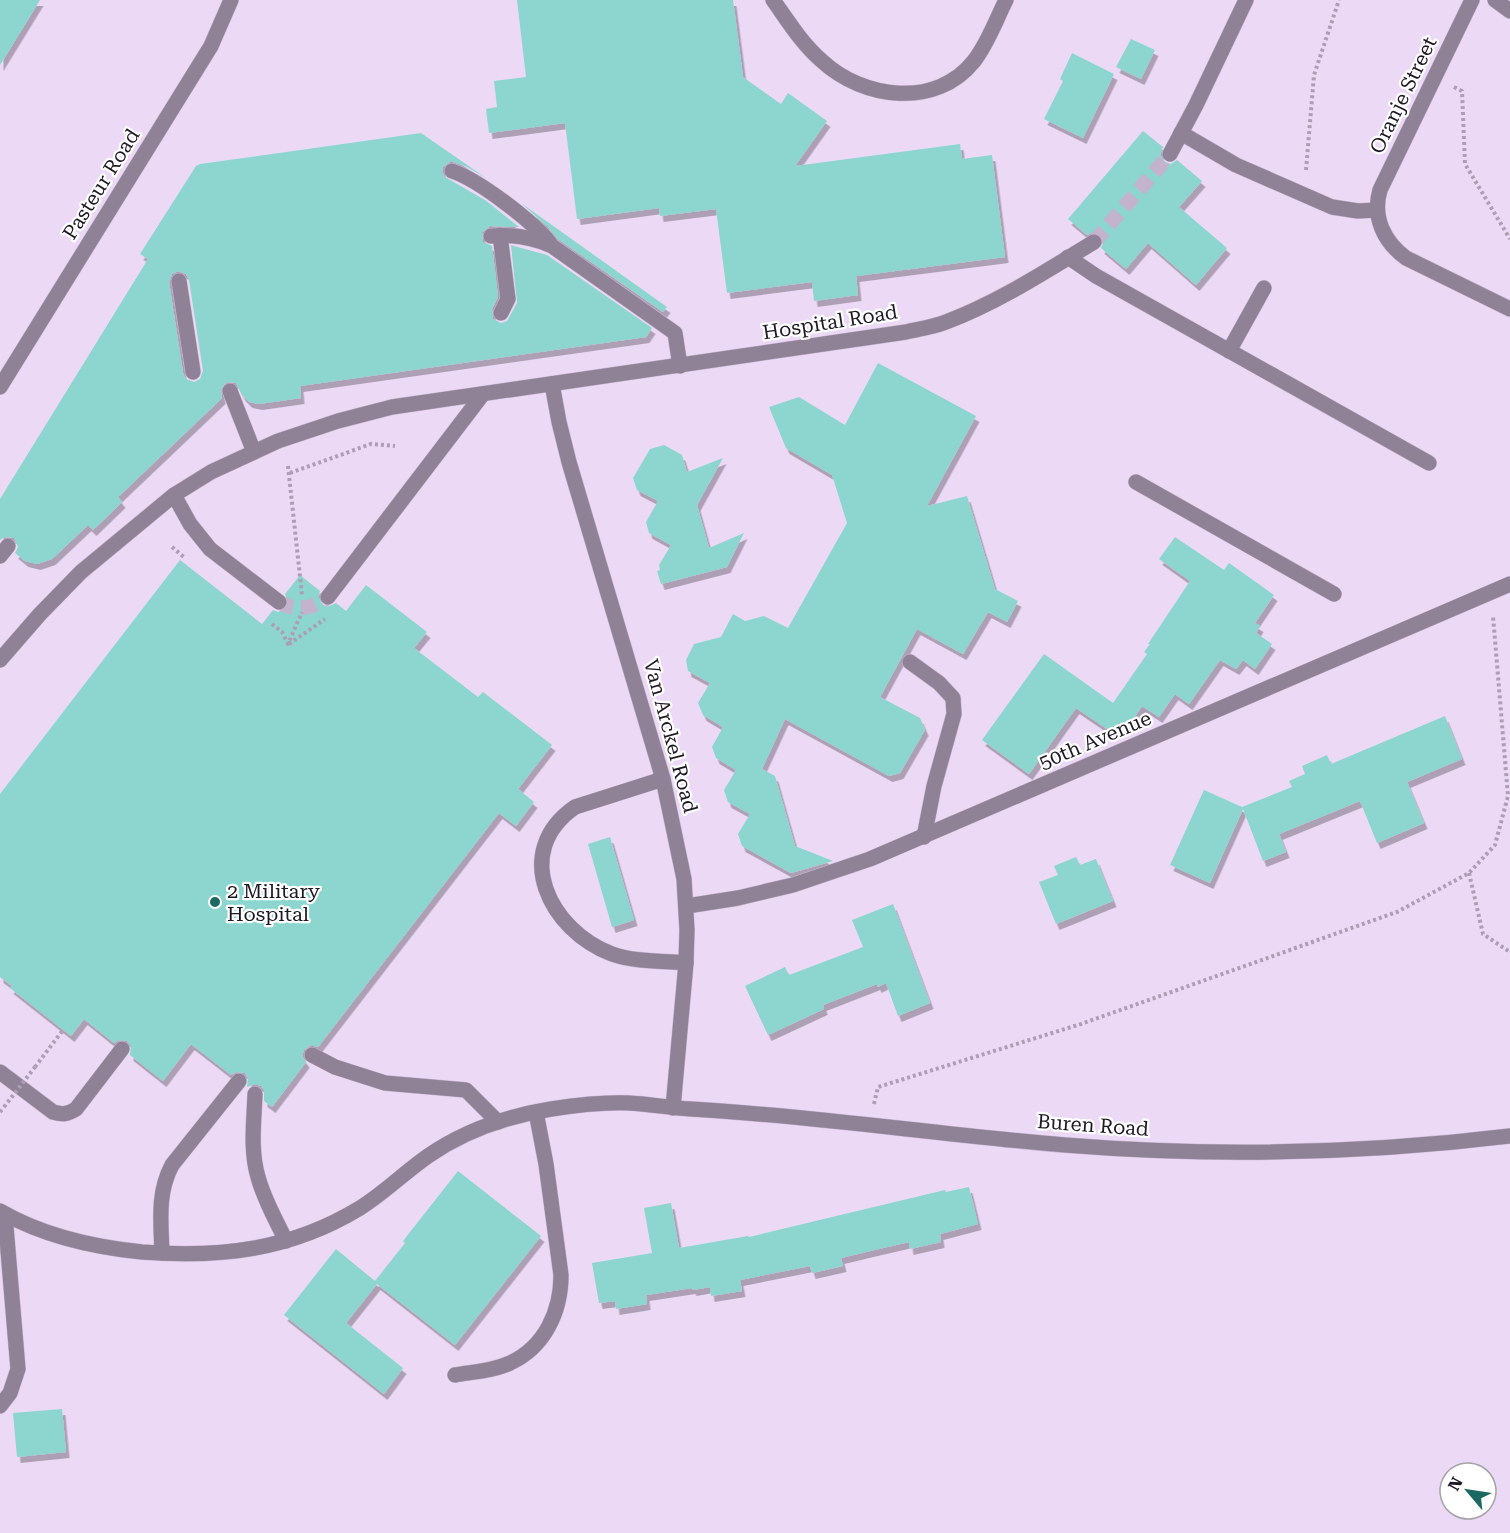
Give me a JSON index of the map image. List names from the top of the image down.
{
  "streets": {
    "street": [
      "Oranje Street",
      "Pasteur Road",
      "Hospital Road",
      "Van Arckel Road",
      "50th Avenue",
      "Buren Road"
    ]
  },
  "crossings": [
    ["Hospital Road", "Van Arckel Road"],
    ["Van Arckel Road", "50th Avenue"],
    ["Van Arckel Road", "Buren Road"]
  ],
  "places": ["2 Military Hospital"],
  "north": "top left"
}
